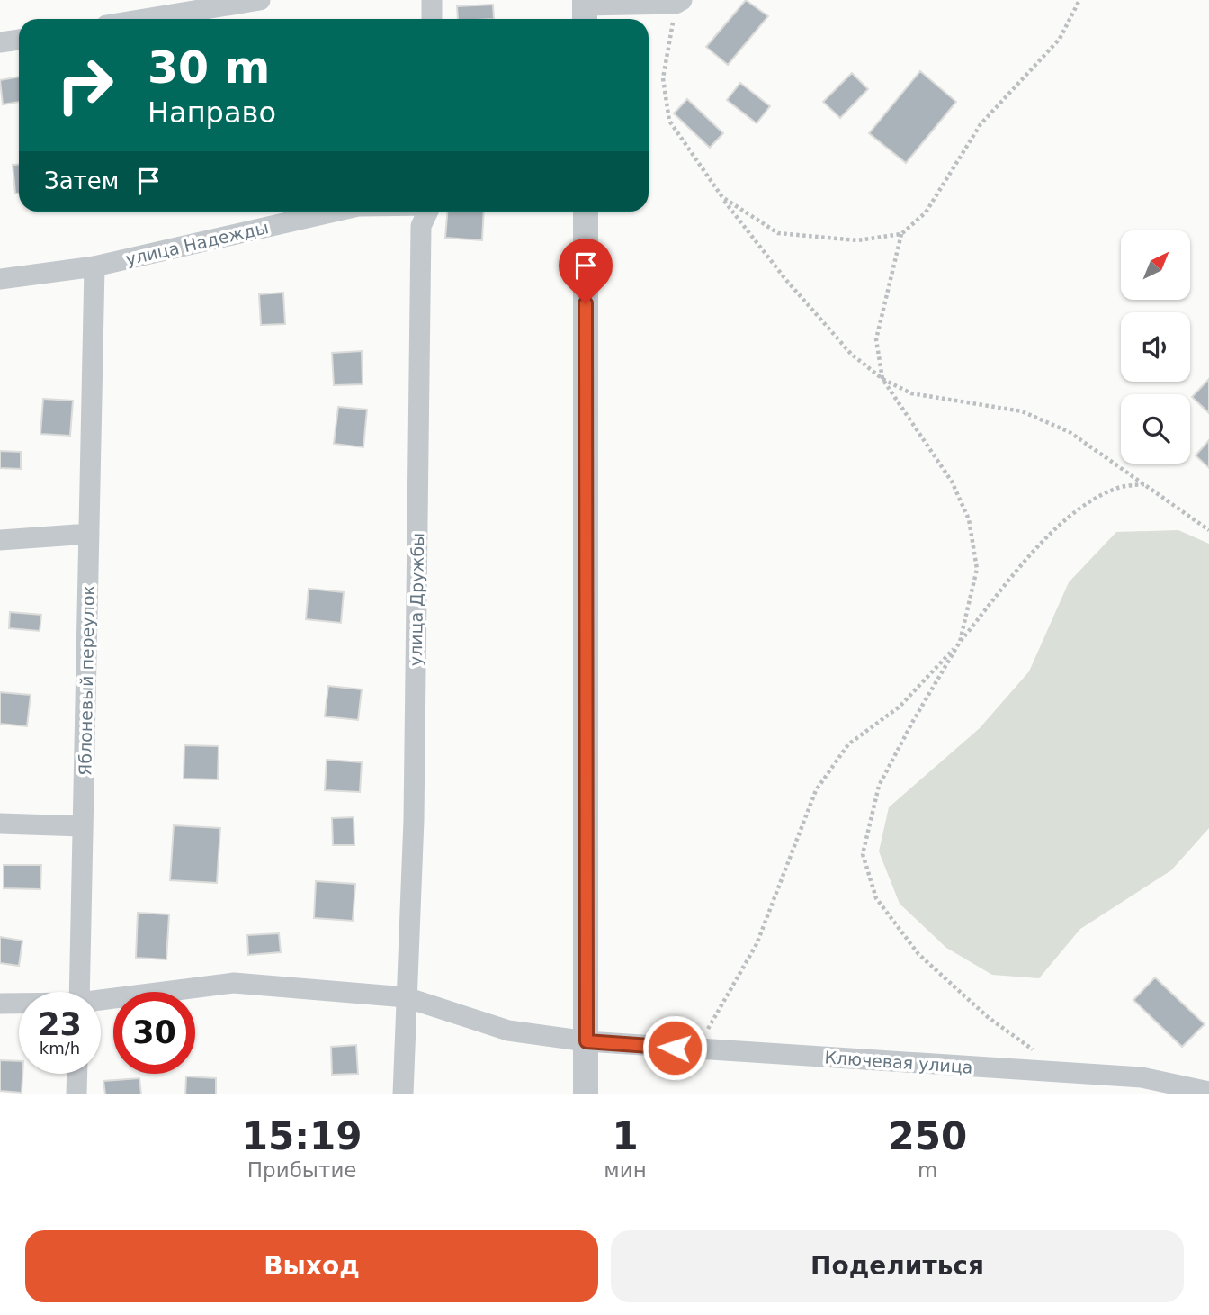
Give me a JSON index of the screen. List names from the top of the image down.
{
  "streets": {
    "street": [
      "улица Надежды",
      "улица Дружбы",
      "Яблоневый переулок",
      "Ключевая улица"
    ]
  },
  "crossings": [
    ["улица Надежды", "Яблоневый переулок"],
    ["улица Дружбы", "Ключевая улица"]
  ],
  "north": "top right",
  "page": {
    "turn": ["30 m", "Направо"],
    "then": "Затем",
    "speed": "23 km/h",
    "limit": "30",
    "eta": [
      "15:19",
      "Прибытие",
      "1",
      "мин",
      "250",
      "m"
    ],
    "buttons": ["Выход", "Поделиться"]
  }
}
